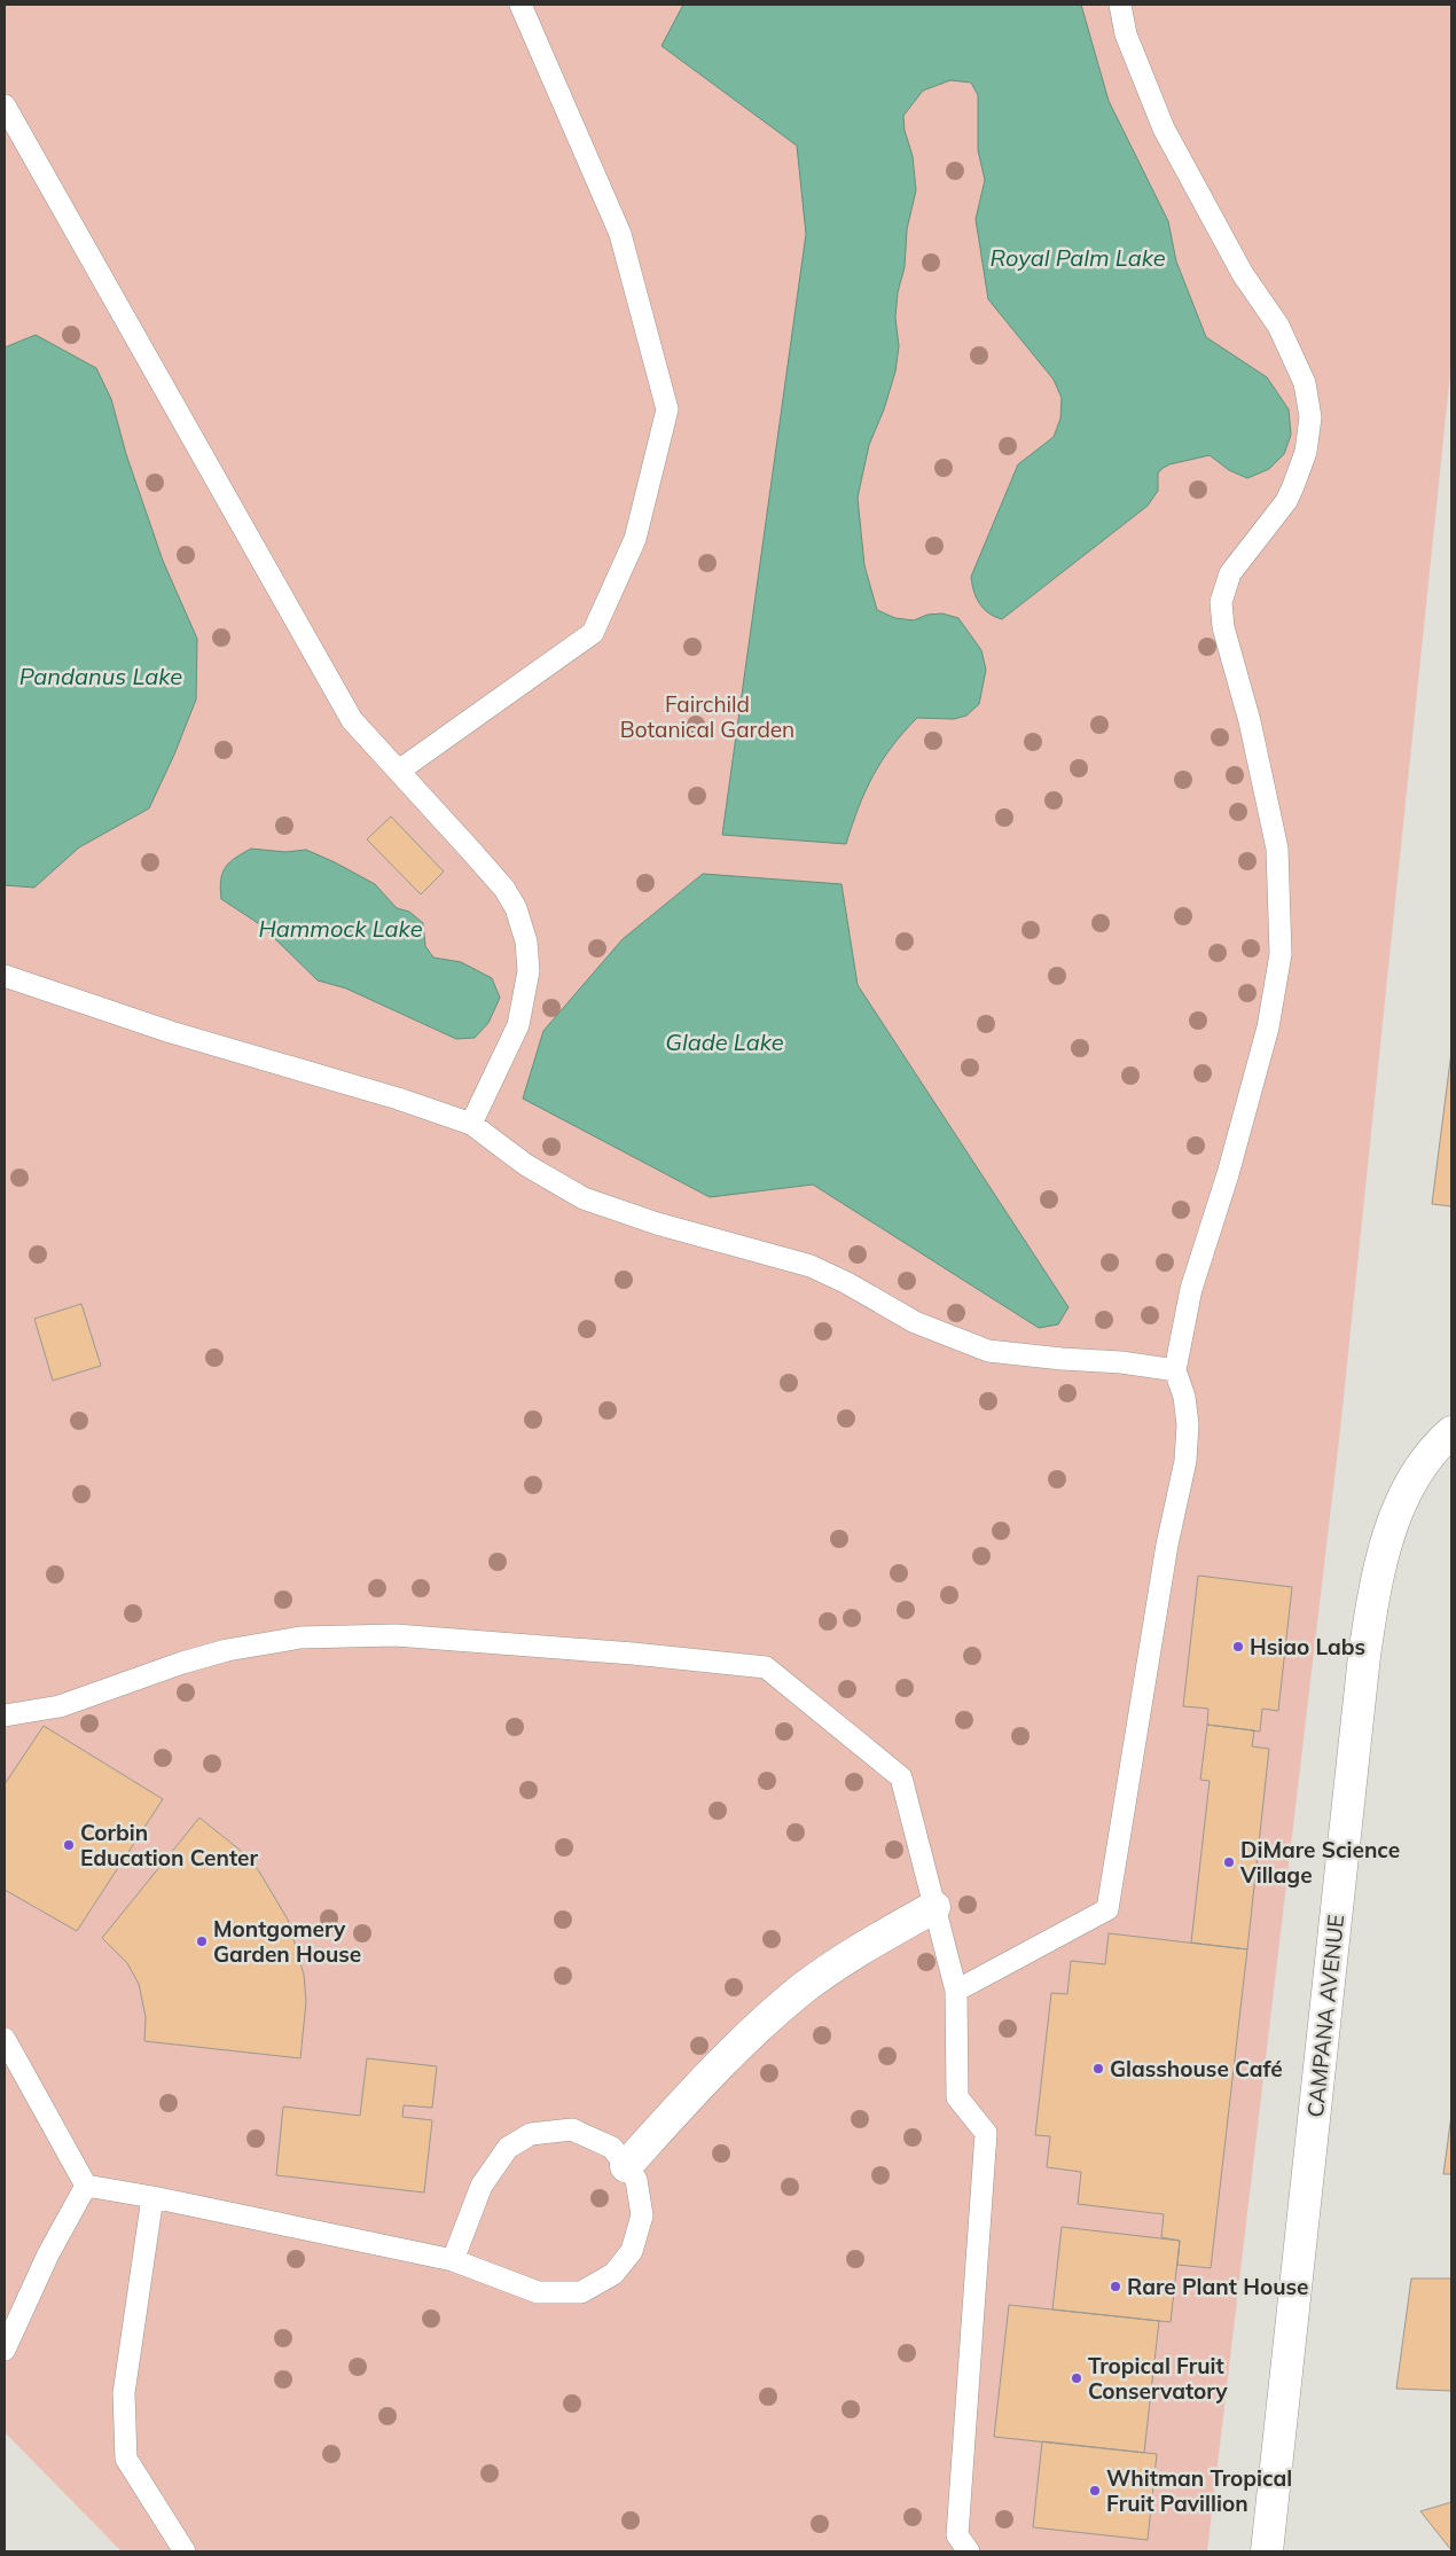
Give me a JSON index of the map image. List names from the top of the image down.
{
  "streets": {
    "street": ["CAMPANA AVENUE"]
  },
  "water": [
    "Royal Palm Lake",
    "Pandanus Lake",
    "Hammock Lake",
    "Glade Lake"
  ],
  "parks": ["Fairchild Botanical Garden"],
  "places": [
    "Hsiao Labs",
    "Corbin Education Center",
    "DiMare Science Village",
    "Montgomery Garden House",
    "Glasshouse Café",
    "Rare Plant House",
    "Tropical Fruit Conservatory",
    "Whitman Tropical Fruit Pavillion"
  ]
}
